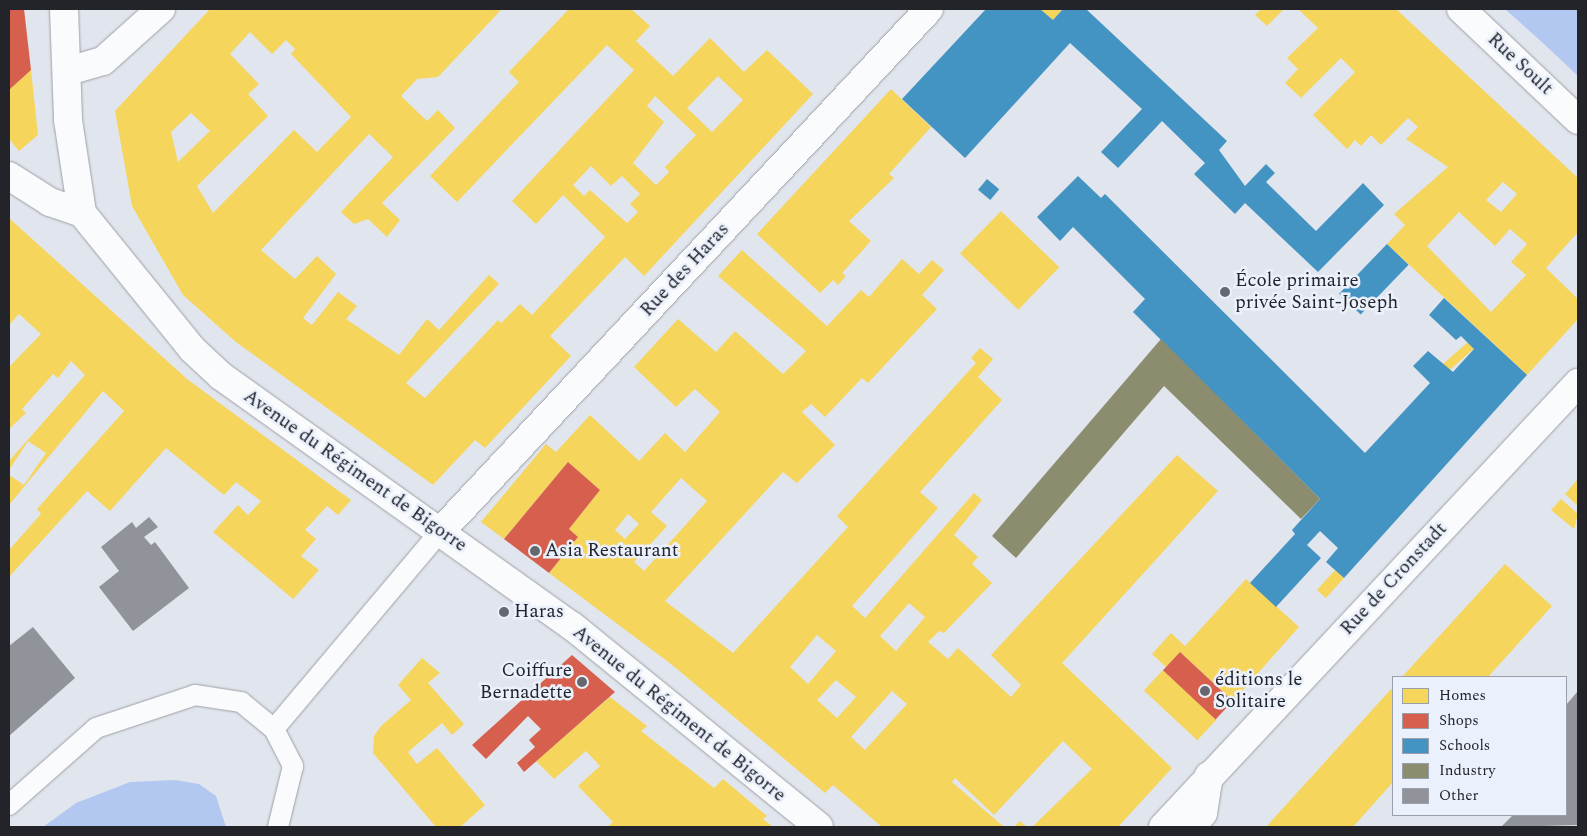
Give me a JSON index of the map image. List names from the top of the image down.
{
  "streets": {
    "main road": [
      "Rue Soult",
      "Rue des Haras",
      "Avenue du Régiment de Bigorre",
      "Rue de Cronstadt"
    ]
  },
  "crossings": [
    ["Rue des Haras", "Avenue du Régiment de Bigorre"]
  ],
  "places": [
    "École primaire privée Saint-Joseph",
    "Asia Restaurant",
    "Haras",
    "Coiffure Bernadette",
    "éditions le Solitaire"
  ],
  "legend": [
    "Homes",
    "Shops",
    "Schools",
    "Industry",
    "Other"
  ]
}
